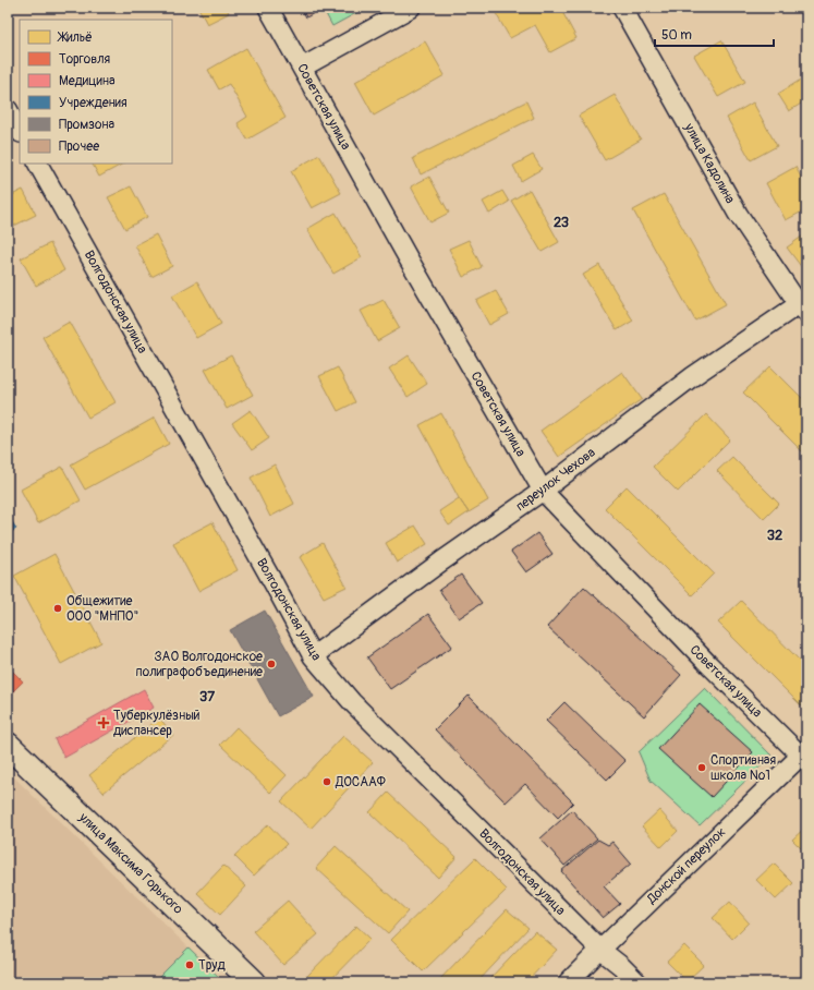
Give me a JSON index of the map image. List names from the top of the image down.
{
  "streets": {
    "street": [
      "Советская улица",
      "улица Кадолина",
      "Волгодонская улица",
      "переулок Чехова",
      "улица Максима Горького",
      "Донской переулок"
    ]
  },
  "crossings": [
    ["Советская улица", "переулок Чехова"],
    ["Советская улица", "Донской переулок"],
    ["улица Кадолина", "переулок Чехова"],
    ["Волгодонская улица", "переулок Чехова"],
    ["Волгодонская улица", "Донской переулок"]
  ],
  "districts": ["23", "32", "37"],
  "places": {
    "other": [
      "Общежитие ООО \"МНПО\"",
      "ЗАО Волгодонское полиграфобъединение",
      "Спортивная школа №1",
      "ДОСААФ",
      "Труд"
    ],
    "health": ["Туберкулёзный диспансер"]
  },
  "legend": [
    "Жильё",
    "Торговля",
    "Медицина",
    "Учреждения",
    "Промзона",
    "Прочее"
  ],
  "scale_bar": "50 m"
}
